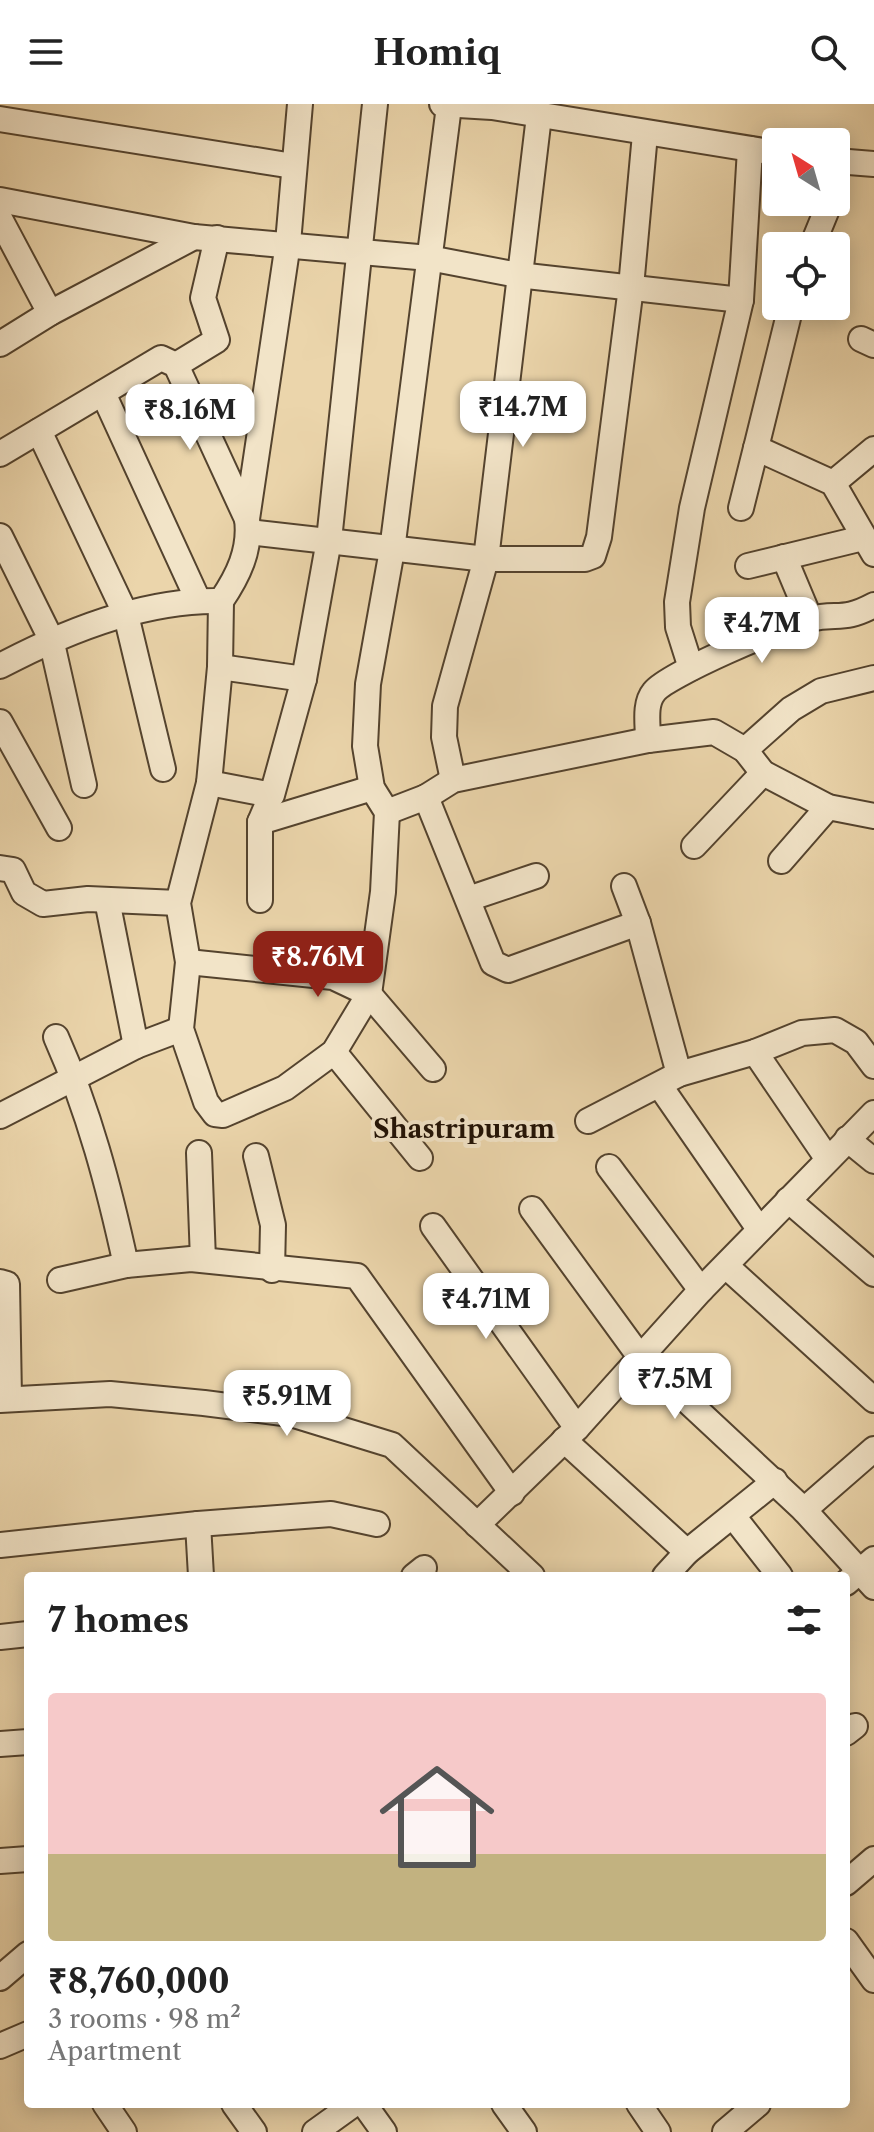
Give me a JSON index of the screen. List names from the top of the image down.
{
  "districts": ["Shastripuram"],
  "north": "top left",
  "page": {
    "header": "Homiq",
    "price": [
      "₹14.7M",
      "₹8.16M",
      "₹4.7M",
      "₹8.76M",
      "₹4.71M",
      "₹7.5M",
      "₹5.91M"
    ],
    "heading": "7 homes",
    "list": [
      {
        "name": "₹8,760,000",
        "note": "3 rooms · 98 m² · Apartment"
      }
    ]
  }
}
